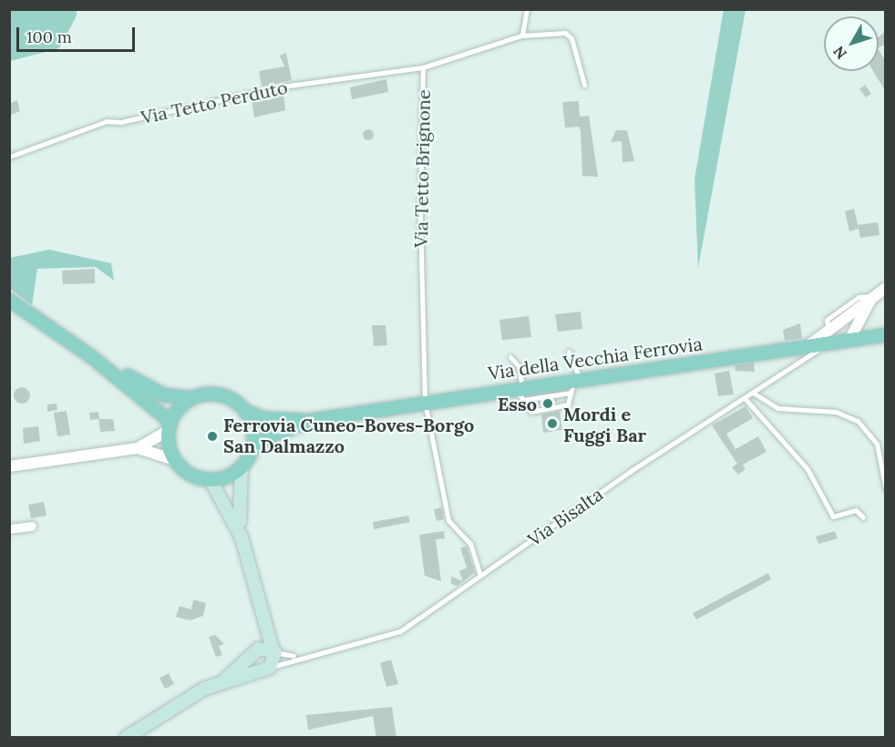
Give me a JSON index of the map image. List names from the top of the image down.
{
  "streets": {
    "main road": ["Via della Vecchia Ferrovia", "Via Bisalta"],
    "lane": ["Via Tetto Perduto", "Via Tetto Brignone"]
  },
  "crossings": [
    ["Via Tetto Perduto", "Via Tetto Brignone"],
    ["Via Tetto Brignone", "Via della Vecchia Ferrovia"],
    ["Via Tetto Brignone", "Via Bisalta"],
    ["Via della Vecchia Ferrovia", "Via Bisalta"]
  ],
  "places": ["Esso", "Mordi e Fuggi Bar", "Ferrovia Cuneo-Boves-Borgo San Dalmazzo"],
  "scale_bar": "100 m",
  "north": "bottom left"
}
